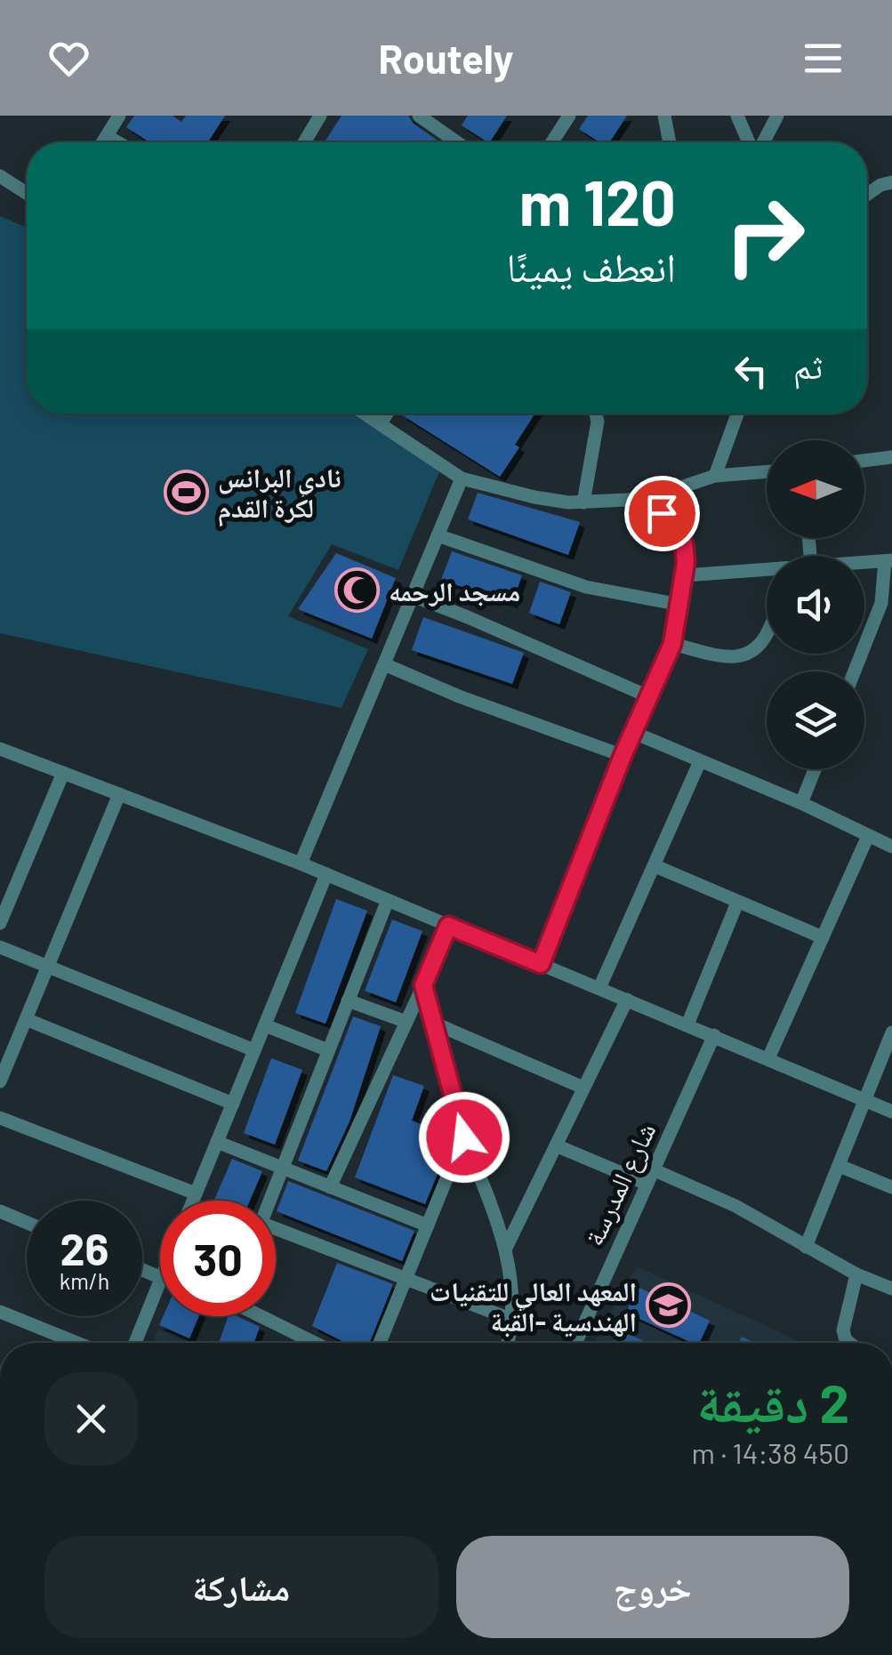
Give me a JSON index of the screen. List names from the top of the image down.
{
  "streets": {
    "street": ["شارع المدرسة"]
  },
  "places": {
    "sports": ["نادي البرانس لكرة القدم"],
    "mosque": ["مسجد الرحمه"],
    "school or university": ["المعهد العالي للتقنيات الهندسية -القبة"]
  },
  "north": "left",
  "page": {
    "header": "Routely",
    "turn": ["120 m", "انعطف يمينًا"],
    "then": "ثم",
    "speed": "26 km/h",
    "limit": "30",
    "heading": ["2 دقيقة", "450 m · 14:38"],
    "buttons": ["خروج", "مشاركة"]
  }
}
